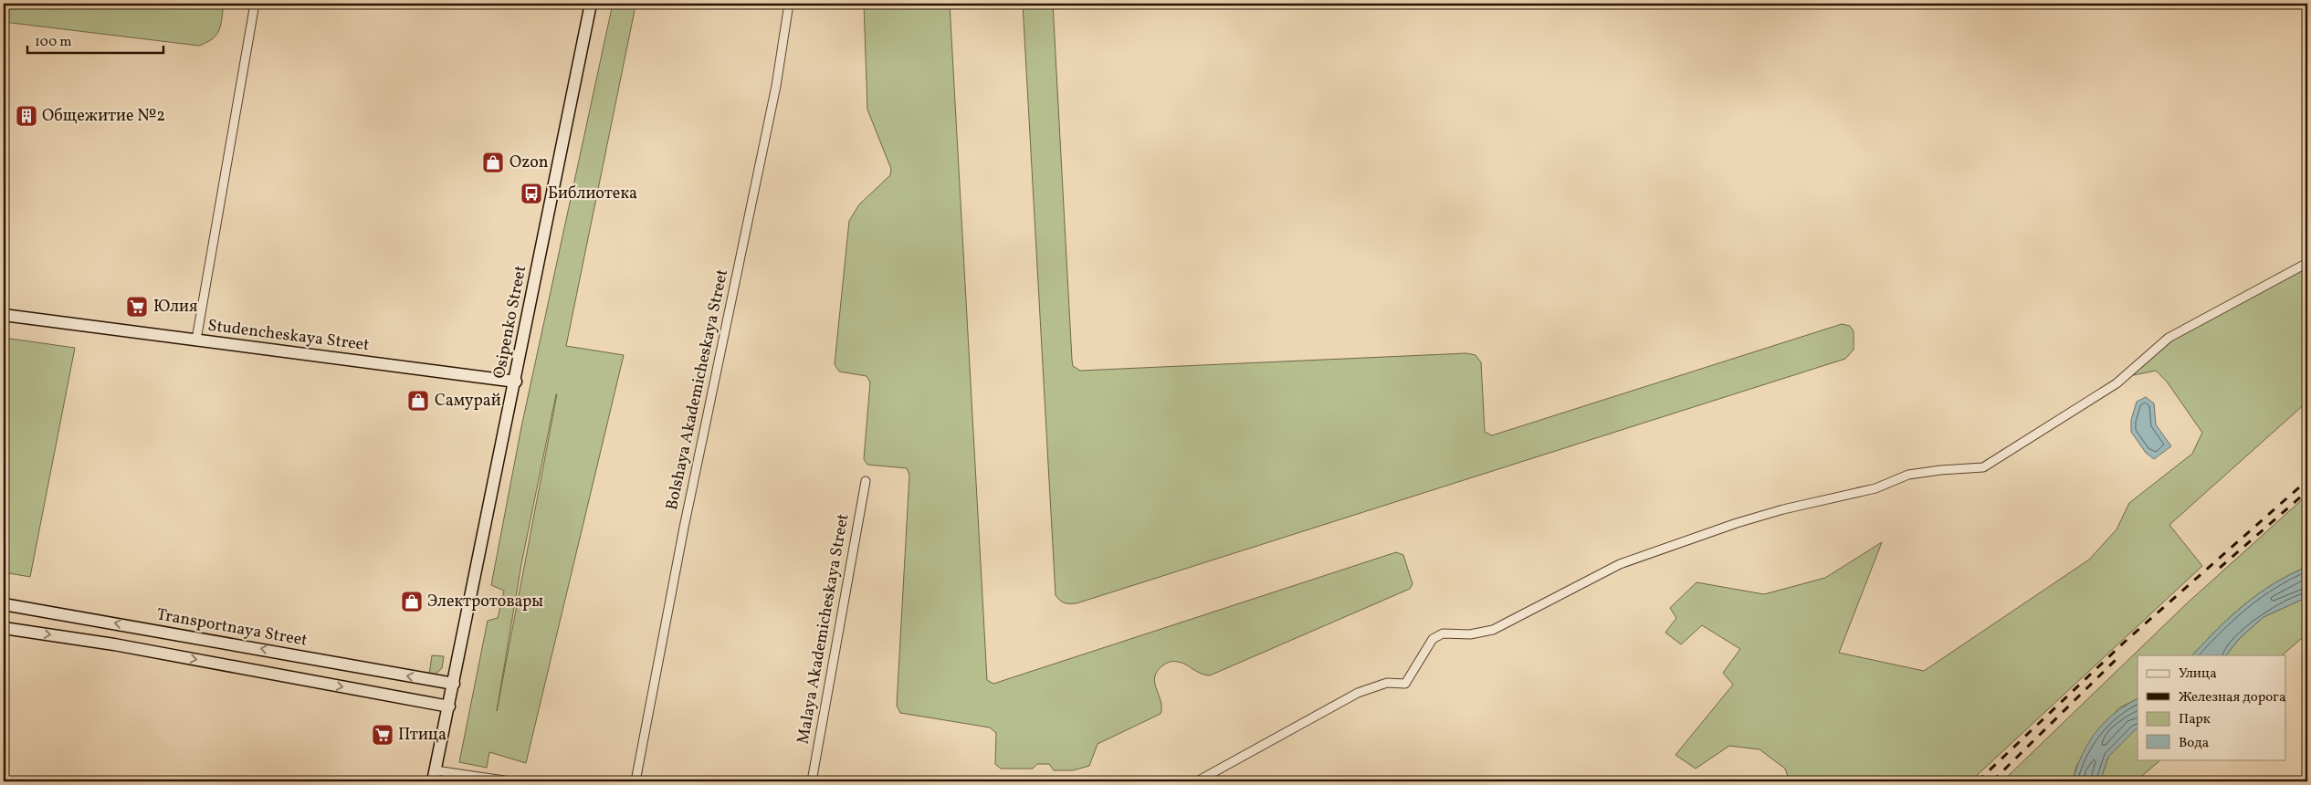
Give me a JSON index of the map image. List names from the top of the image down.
{
  "streets": {
    "street": [
      "Osipenko Street",
      "Studencheskaya Street",
      "Bolshaya Akademicheskaya Street",
      "Transportnaya Street",
      "Malaya Akademicheskaya Street"
    ]
  },
  "crossings": [
    ["Osipenko Street", "Studencheskaya Street"],
    ["Osipenko Street", "Transportnaya Street"]
  ],
  "places": {
    "building": ["Общежитие №2"],
    "shop": ["Ozon", "Самурай", "Электротовары"],
    "bus stop": ["Библиотека"],
    "supermarket": ["Юлия", "Птица"]
  },
  "legend": [
    "Улица",
    "Железная дорога",
    "Парк",
    "Вода"
  ],
  "scale_bar": "100 m"
}
